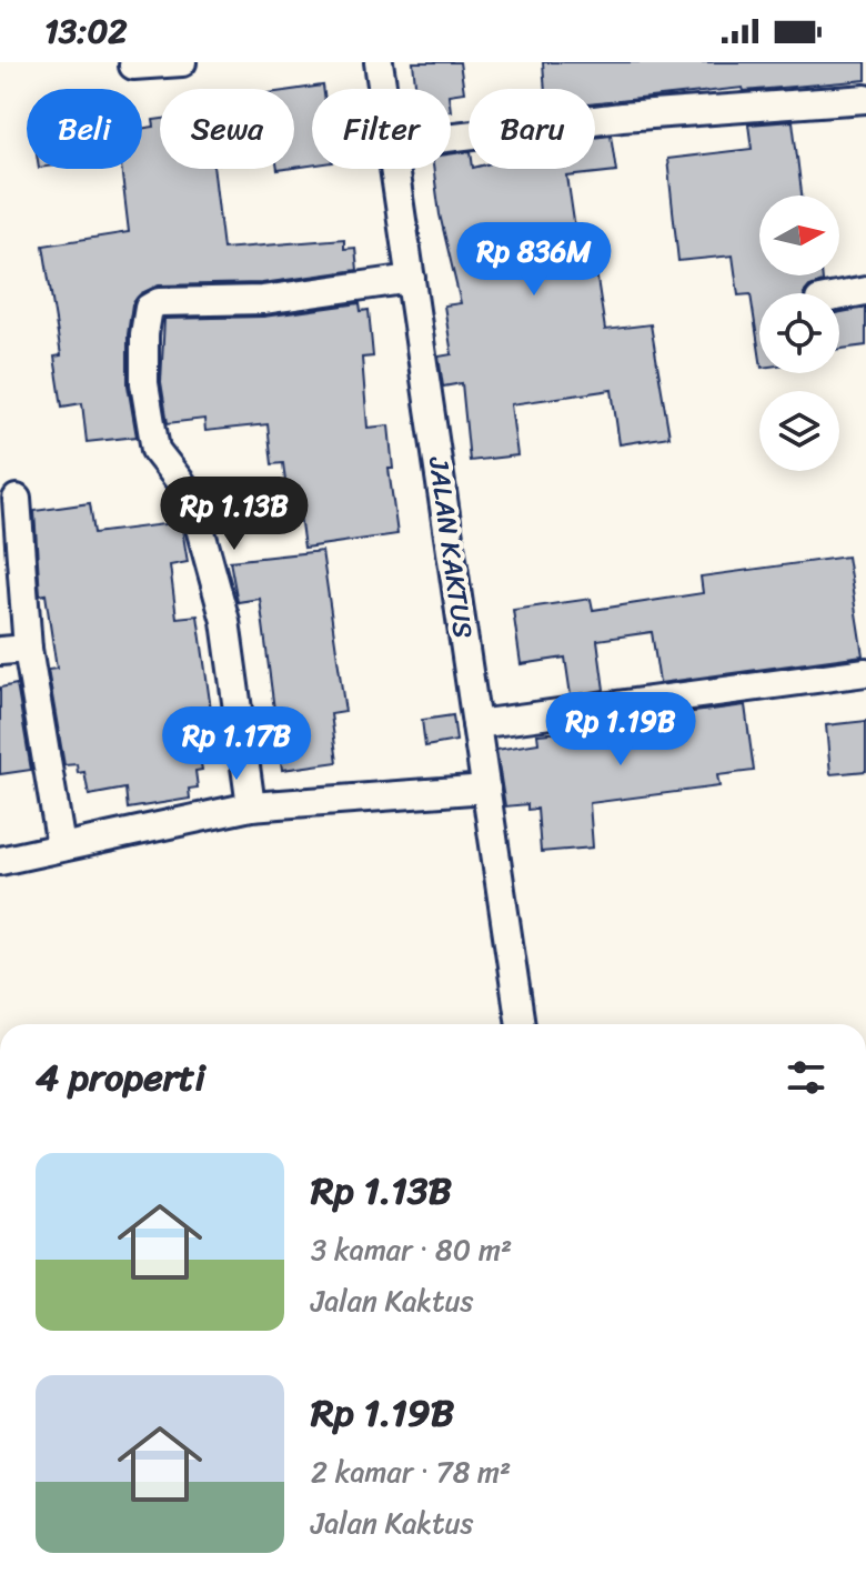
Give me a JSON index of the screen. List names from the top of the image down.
{
  "streets": {
    "street": ["JALAN KAKTUS"]
  },
  "north": "right",
  "page": {
    "status": "13:02",
    "chip": [
      "Beli",
      "Sewa",
      "Filter",
      "Baru"
    ],
    "price": [
      "Rp 836M",
      "Rp 1.13B",
      "Rp 1.19B",
      "Rp 1.17B"
    ],
    "heading": "4 properti",
    "list": [
      {
        "name": "Rp 1.13B",
        "note": "3 kamar · 80 m² · Jalan Kaktus"
      },
      {
        "name": "Rp 1.19B",
        "note": "2 kamar · 78 m² · Jalan Kaktus"
      }
    ]
  }
}
